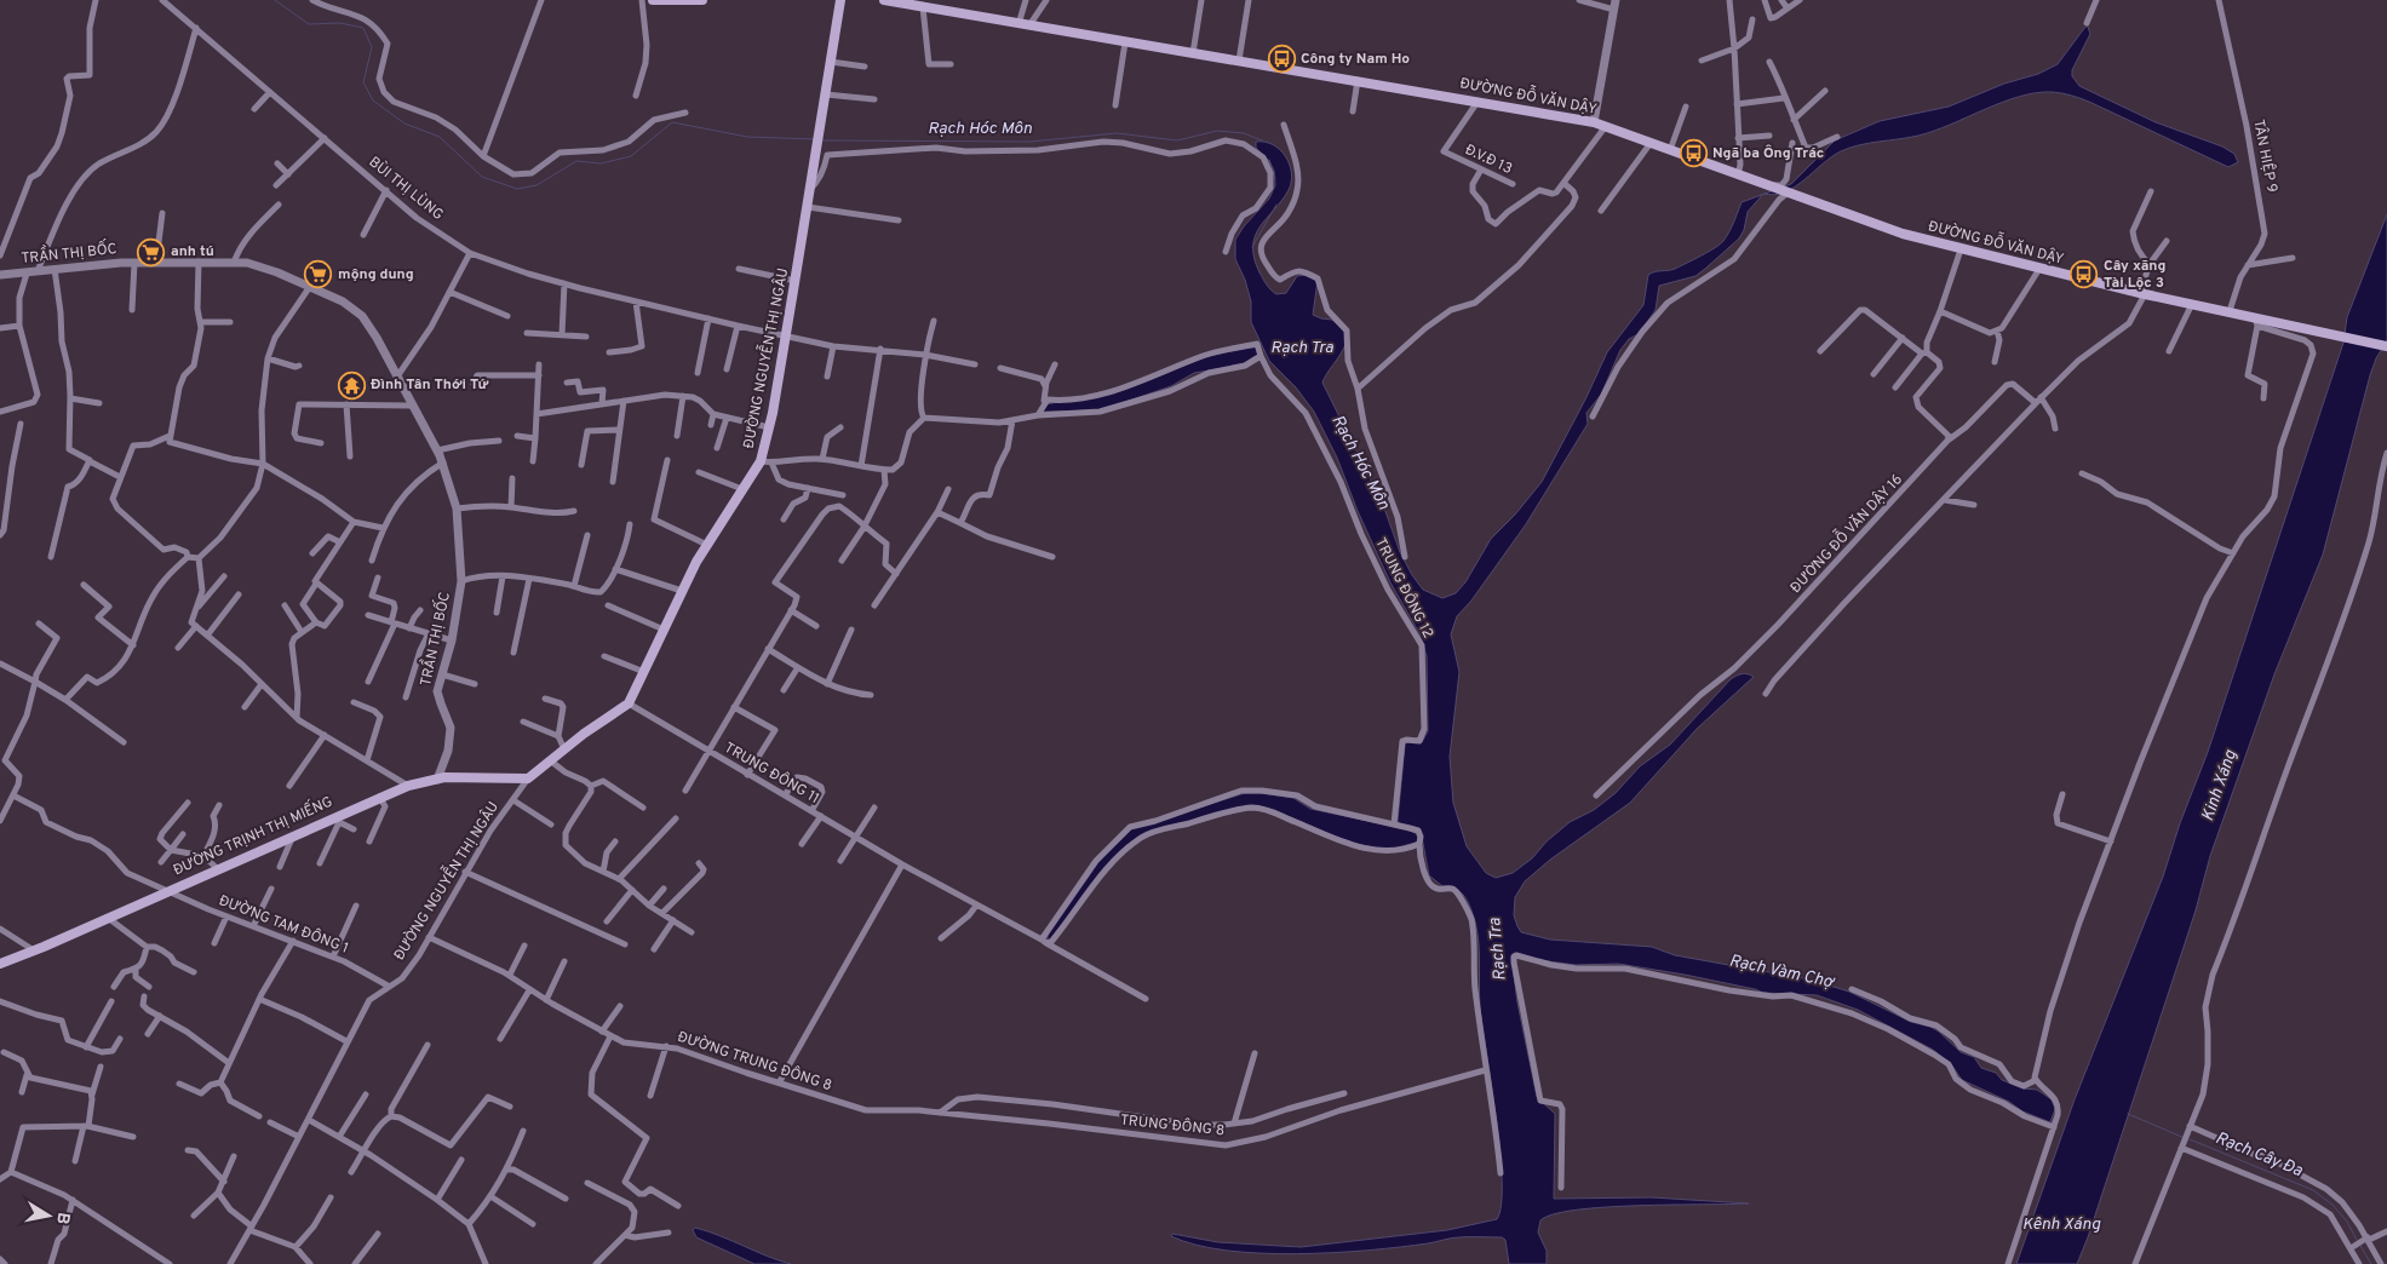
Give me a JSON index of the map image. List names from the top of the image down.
{
  "streets": {
    "main road": ["ĐƯỜNG ĐỖ VĂN DẬY", "ĐƯỜNG NGUYỄN THỊ NGÂU", "ĐƯỜNG TRỊNH THỊ MIẾNG"],
    "street": [
      "TÂN HIỆP 9",
      "Đ.V.Đ 13",
      "BÙI THỊ LÙNG",
      "TRẦN THỊ BỐC",
      "ĐƯỜNG ĐỖ VĂN DẬY 16",
      "TRUNG ĐÔNG 12",
      "TRUNG ĐÔNG 11",
      "ĐƯỜNG TAM ĐÔNG 1",
      "ĐƯỜNG TRUNG ĐÔNG 8",
      "TRUNG ĐÔNG 8"
    ]
  },
  "crossings": [
    ["ĐƯỜNG ĐỖ VĂN DẬY", "TÂN HIỆP 9"],
    ["ĐƯỜNG ĐỖ VĂN DẬY", "Đ.V.Đ 13"],
    ["BÙI THỊ LÙNG", "ĐƯỜNG NGUYỄN THỊ NGÂU"],
    ["TRẦN THỊ BỐC", "ĐƯỜNG TRỊNH THỊ MIẾNG"],
    ["ĐƯỜNG NGUYỄN THỊ NGÂU", "TRUNG ĐÔNG 11"],
    ["ĐƯỜNG NGUYỄN THỊ NGÂU", "ĐƯỜNG TRỊNH THỊ MIẾNG"],
    ["ĐƯỜNG NGUYỄN THỊ NGÂU", "ĐƯỜNG TAM ĐÔNG 1"],
    ["ĐƯỜNG NGUYỄN THỊ NGÂU", "ĐƯỜNG TRUNG ĐÔNG 8"],
    ["ĐƯỜNG TRỊNH THỊ MIẾNG", "ĐƯỜNG TAM ĐÔNG 1"],
    ["ĐƯỜNG TRUNG ĐÔNG 8", "TRUNG ĐÔNG 8"]
  ],
  "water": [
    "Rạch Hóc Môn",
    "Rạch Tra",
    "Kinh Xáng",
    "Rạch Vàm Chợ",
    "Rạch Cây Đa",
    "Kênh Xáng"
  ],
  "places": {
    "bus stop": ["Công ty Nam Ho", "Ngã ba Ông Trác", "Cây xăng Tài Lộc 3"],
    "supermarket": ["anh tú", "mộng dung"],
    "temple": ["Đình Tân Thới Tứ"]
  },
  "north": "right"
}
